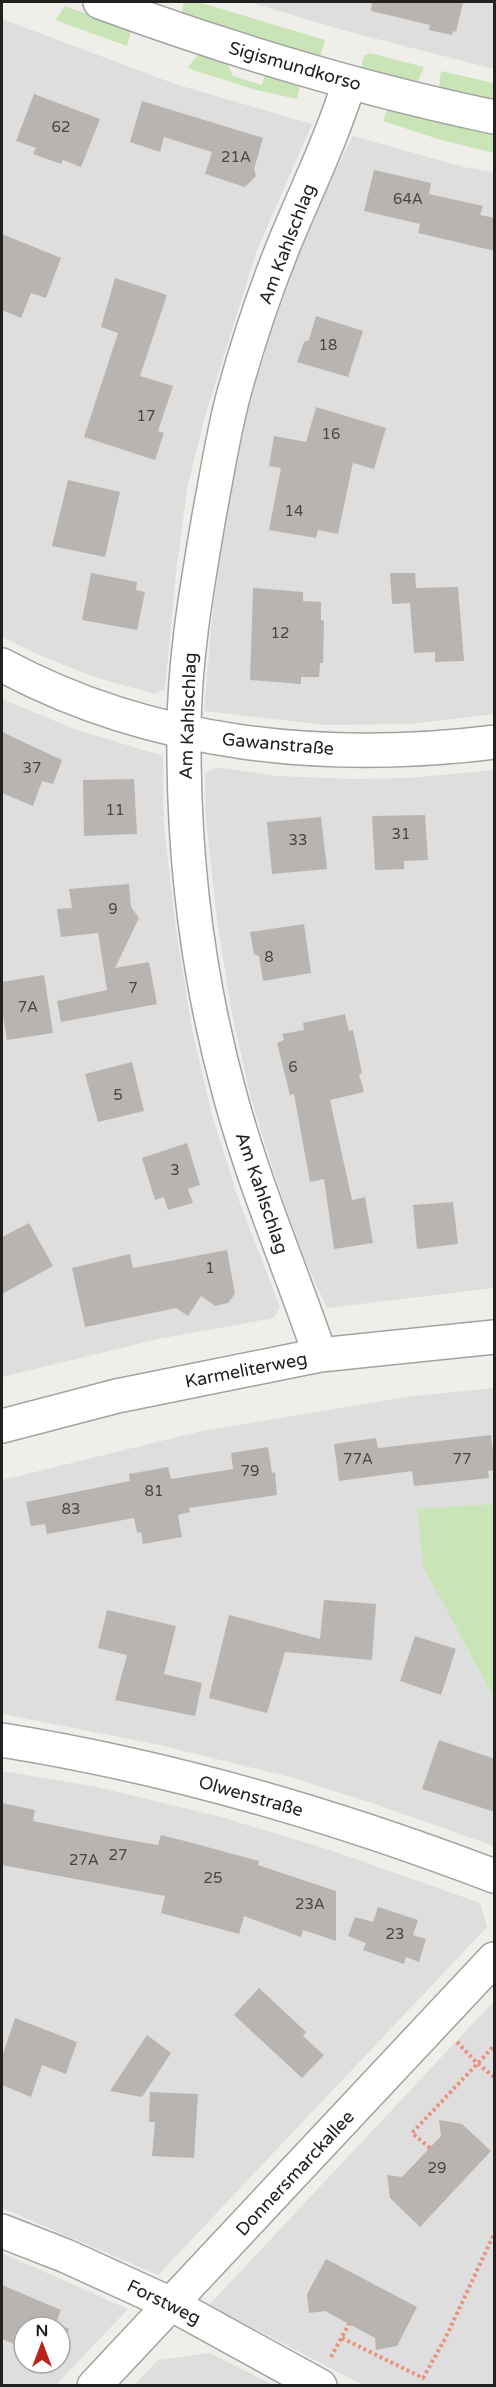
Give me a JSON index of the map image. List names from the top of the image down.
{
  "streets": {
    "street": [
      "Sigismundkorso",
      "Am Kahlschlag",
      "Gawanstraße",
      "Karmeliterweg",
      "Olwenstraße",
      "Donnersmarckallee",
      "Forstweg"
    ]
  },
  "crossings": [
    ["Sigismundkorso", "Am Kahlschlag"],
    ["Am Kahlschlag", "Gawanstraße"],
    ["Am Kahlschlag", "Karmeliterweg"],
    ["Donnersmarckallee", "Forstweg"]
  ],
  "house_numbers": [
    "62",
    "21A",
    "64A",
    "18",
    "17",
    "16",
    "14",
    "12",
    "37",
    "11",
    "31",
    "33",
    "9",
    "8",
    "7",
    "7A",
    "6",
    "5",
    "3",
    "1",
    "77A",
    "77",
    "79",
    "81",
    "83",
    "27",
    "27A",
    "25",
    "23A",
    "23",
    "29"
  ],
  "north": "top"
}
